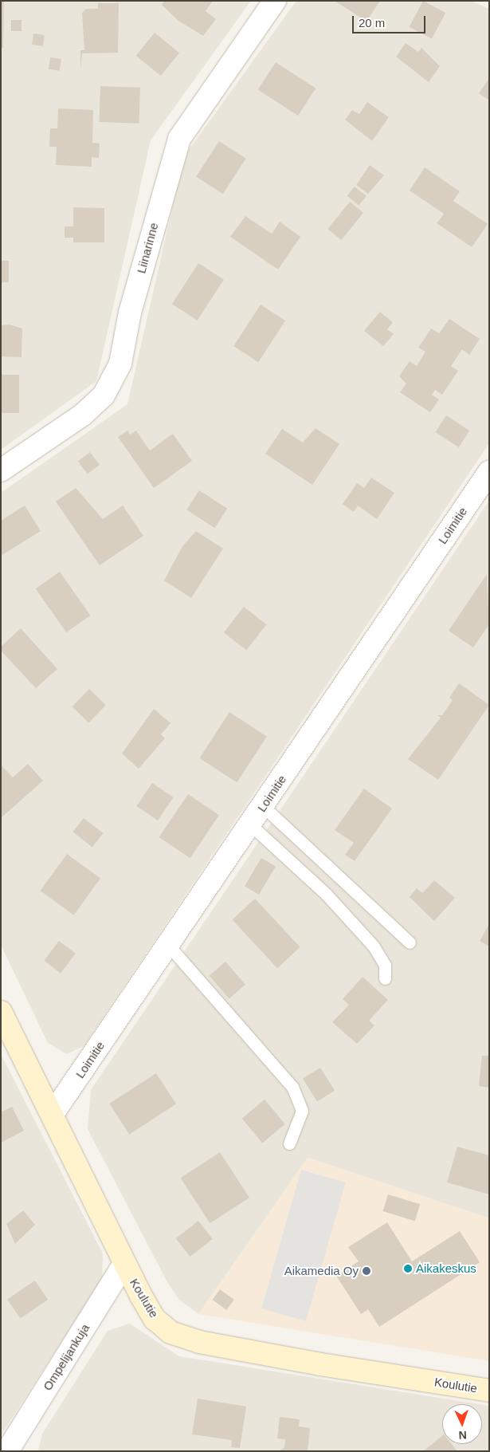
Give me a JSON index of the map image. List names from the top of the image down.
{
  "streets": {
    "street": [
      "Liinarinne",
      "Loimitie",
      "Koulutie",
      "Ompelijankuja"
    ]
  },
  "crossings": [
    ["Loimitie", "Koulutie"],
    ["Koulutie", "Ompelijankuja"]
  ],
  "places": ["Aikakeskus", "Aikamedia Oy"],
  "scale_bar": "20 m",
  "north": "bottom"
}
